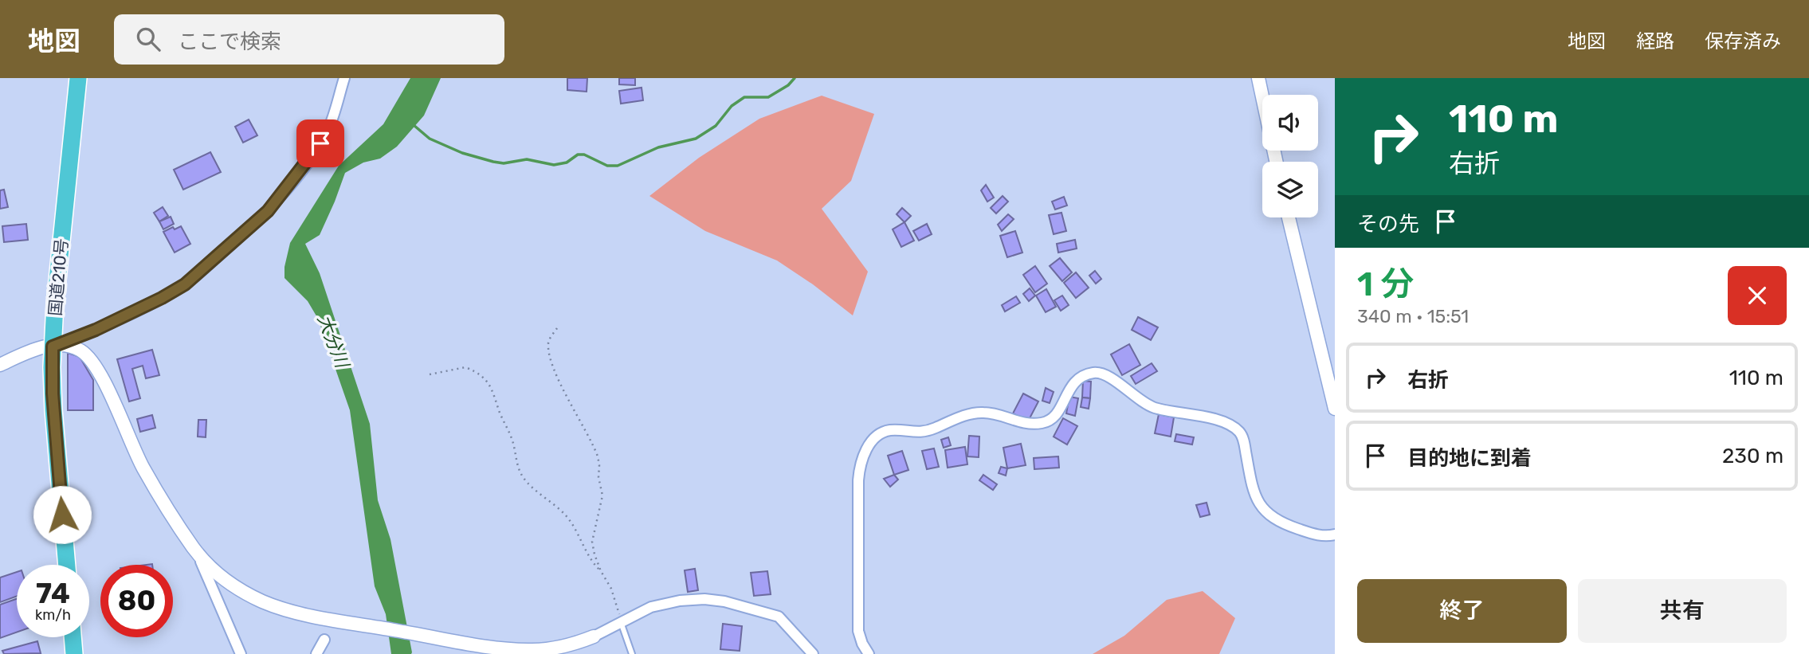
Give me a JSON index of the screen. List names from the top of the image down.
{
  "streets": {
    "highway": ["国道210号"]
  },
  "water": ["大分川"],
  "page": {
    "header": "地図",
    "search": "ここで検索",
    "nav": ["地図", "経路", "保存済み"],
    "turn": ["110 m", "右折"],
    "then": "その先",
    "heading": ["1 分", "340 m · 15:51"],
    "list": [
      {
        "name": "右折",
        "value": "110 m"
      },
      {
        "name": "目的地に到着",
        "value": "230 m"
      }
    ],
    "speed": "74 km/h",
    "limit": "80",
    "buttons": ["終了", "共有"]
  }
}
